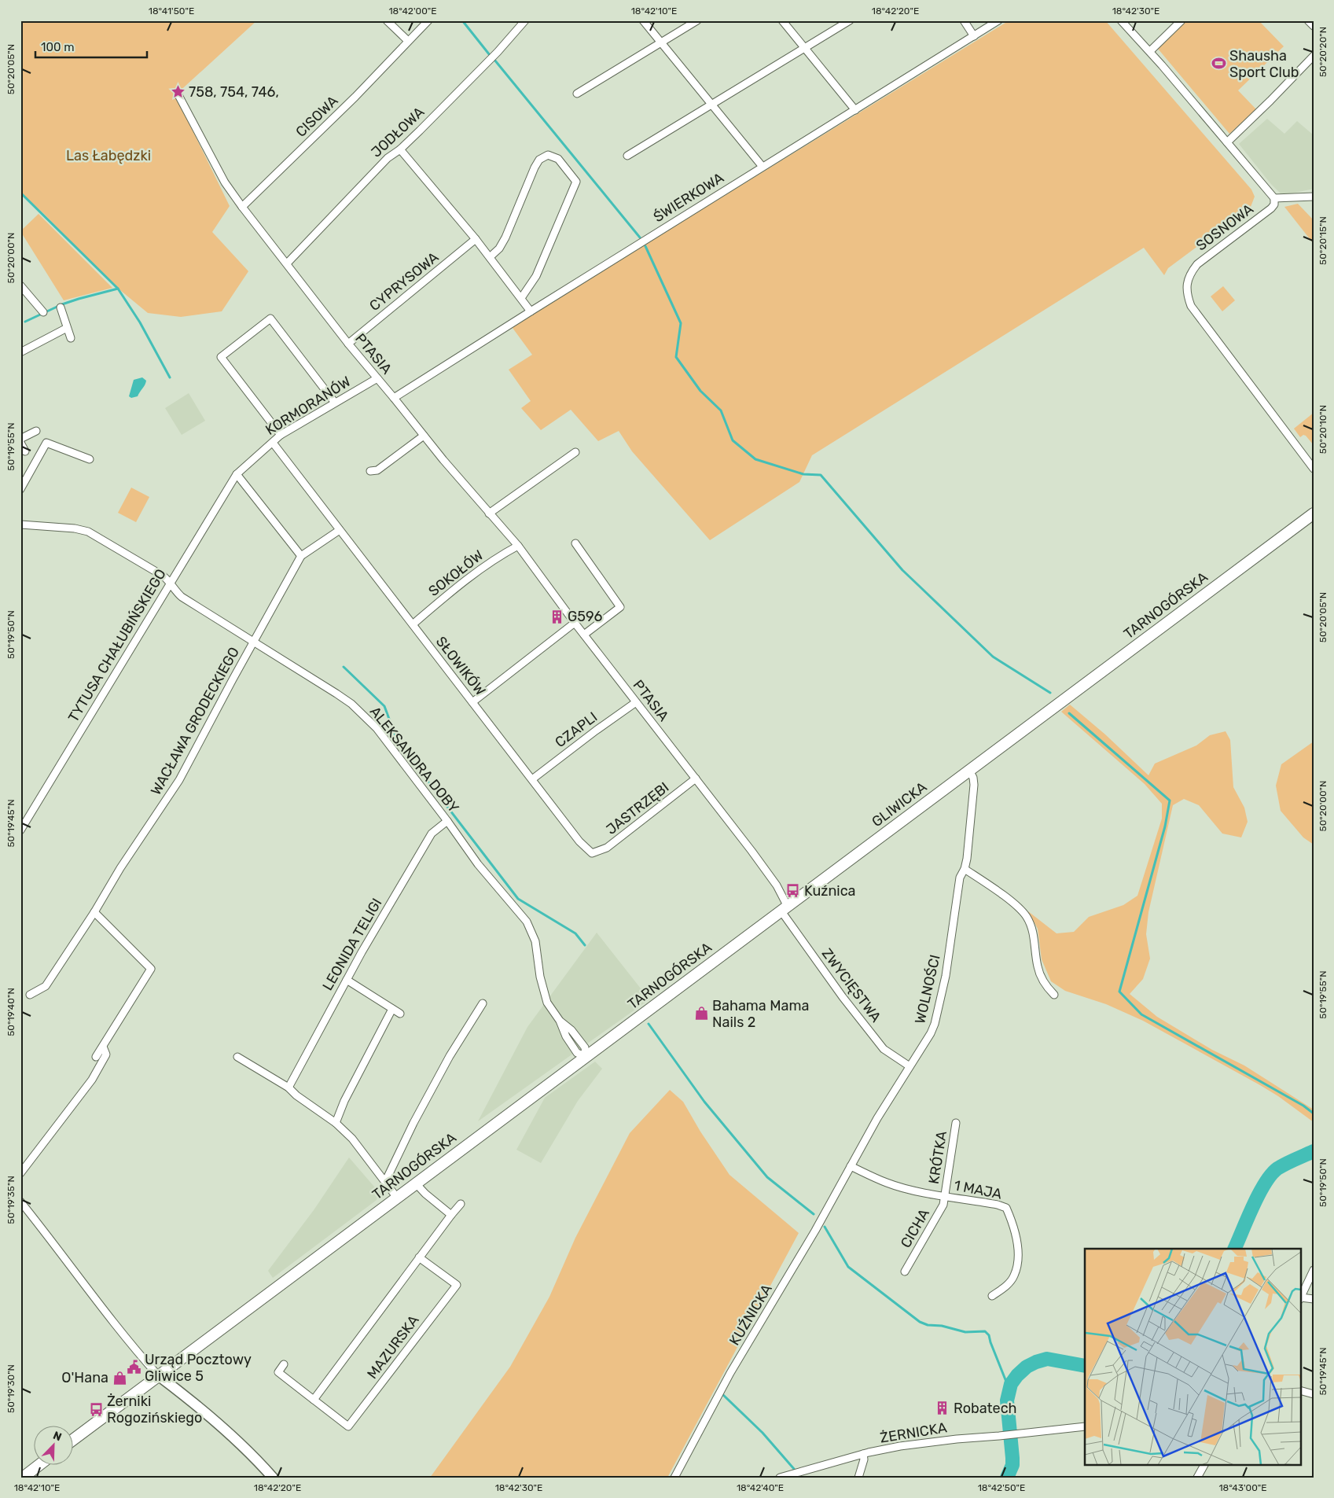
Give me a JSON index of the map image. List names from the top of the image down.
{
  "streets": {
    "main road": ["TARNOGÓRSKA", "GLIWICKA"],
    "street": [
      "CISOWA",
      "JODŁOWA",
      "ŚWIERKOWA",
      "SOSNOWA",
      "CYPRYSOWA",
      "PTASIA",
      "KORMORANÓW",
      "SOKOŁÓW",
      "TYTUSA CHAŁUBIŃSKIEGO",
      "SŁOWIKÓW",
      "WACŁAWA GRODECKIEGO",
      "CZAPLI",
      "ALEKSANDRA DOBY",
      "JASTRZĘBI",
      "LEONIDA TELIGI",
      "ZWYCIĘSTWA",
      "WOLNOŚCI",
      "KRÓTKA",
      "1 MAJA",
      "CICHA",
      "KUŹNICKA",
      "MAZURSKA",
      "ŻERNICKA"
    ]
  },
  "crossings": [
    ["CISOWA", "PTASIA"],
    ["JODŁOWA", "PTASIA"],
    ["ŚWIERKOWA", "PTASIA"],
    ["CYPRYSOWA", "PTASIA"],
    ["PTASIA", "KORMORANÓW"],
    ["PTASIA", "SOKOŁÓW"],
    ["PTASIA", "TARNOGÓRSKA"],
    ["PTASIA", "CZAPLI"],
    ["PTASIA", "GLIWICKA"],
    ["PTASIA", "JASTRZĘBI"],
    ["PTASIA", "ZWYCIĘSTWA"],
    ["KORMORANÓW", "TYTUSA CHAŁUBIŃSKIEGO"],
    ["KORMORANÓW", "SŁOWIKÓW"],
    ["SOKOŁÓW", "SŁOWIKÓW"],
    ["TARNOGÓRSKA", "ALEKSANDRA DOBY"],
    ["TARNOGÓRSKA", "GLIWICKA"],
    ["TARNOGÓRSKA", "ZWYCIĘSTWA"],
    ["TYTUSA CHAŁUBIŃSKIEGO", "ALEKSANDRA DOBY"],
    ["SŁOWIKÓW", "CZAPLI"],
    ["SŁOWIKÓW", "JASTRZĘBI"],
    ["WACŁAWA GRODECKIEGO", "ALEKSANDRA DOBY"],
    ["ALEKSANDRA DOBY", "LEONIDA TELIGI"],
    ["GLIWICKA", "ZWYCIĘSTWA"],
    ["GLIWICKA", "WOLNOŚCI"],
    ["ZWYCIĘSTWA", "WOLNOŚCI"],
    ["WOLNOŚCI", "1 MAJA"],
    ["WOLNOŚCI", "KUŹNICKA"],
    ["KRÓTKA", "1 MAJA"],
    ["KRÓTKA", "CICHA"],
    ["1 MAJA", "CICHA"],
    ["1 MAJA", "KUŹNICKA"]
  ],
  "parks": ["Las Łabędzki"],
  "places": {
    "sports": ["Shausha Sport Club"],
    "place": ["758, 754, 746,"],
    "building": ["G596", "Robatech"],
    "bus stop": ["Kuźnica", "Żerniki Rogozińskiego"],
    "shop": ["Bahama Mama Nails 2", "O'Hana"],
    "public building": ["Urząd Pocztowy Gliwice 5"]
  },
  "scale_bar": "100 m",
  "north": "top right",
  "coordinates": [
    "18°41'50\"E",
    "18°42'00\"E",
    "18°42'10\"E",
    "18°42'20\"E",
    "18°42'30\"E",
    "50°20'20\"N",
    "50°20'05\"N",
    "50°20'15\"N",
    "50°20'00\"N",
    "50°20'10\"N",
    "50°19'55\"N",
    "50°19'50\"N",
    "50°19'45\"N",
    "50°19'40\"N",
    "50°19'35\"N",
    "50°19'30\"N",
    "18°42'40\"E",
    "18°42'50\"E",
    "18°43'00\"E"
  ]
}
